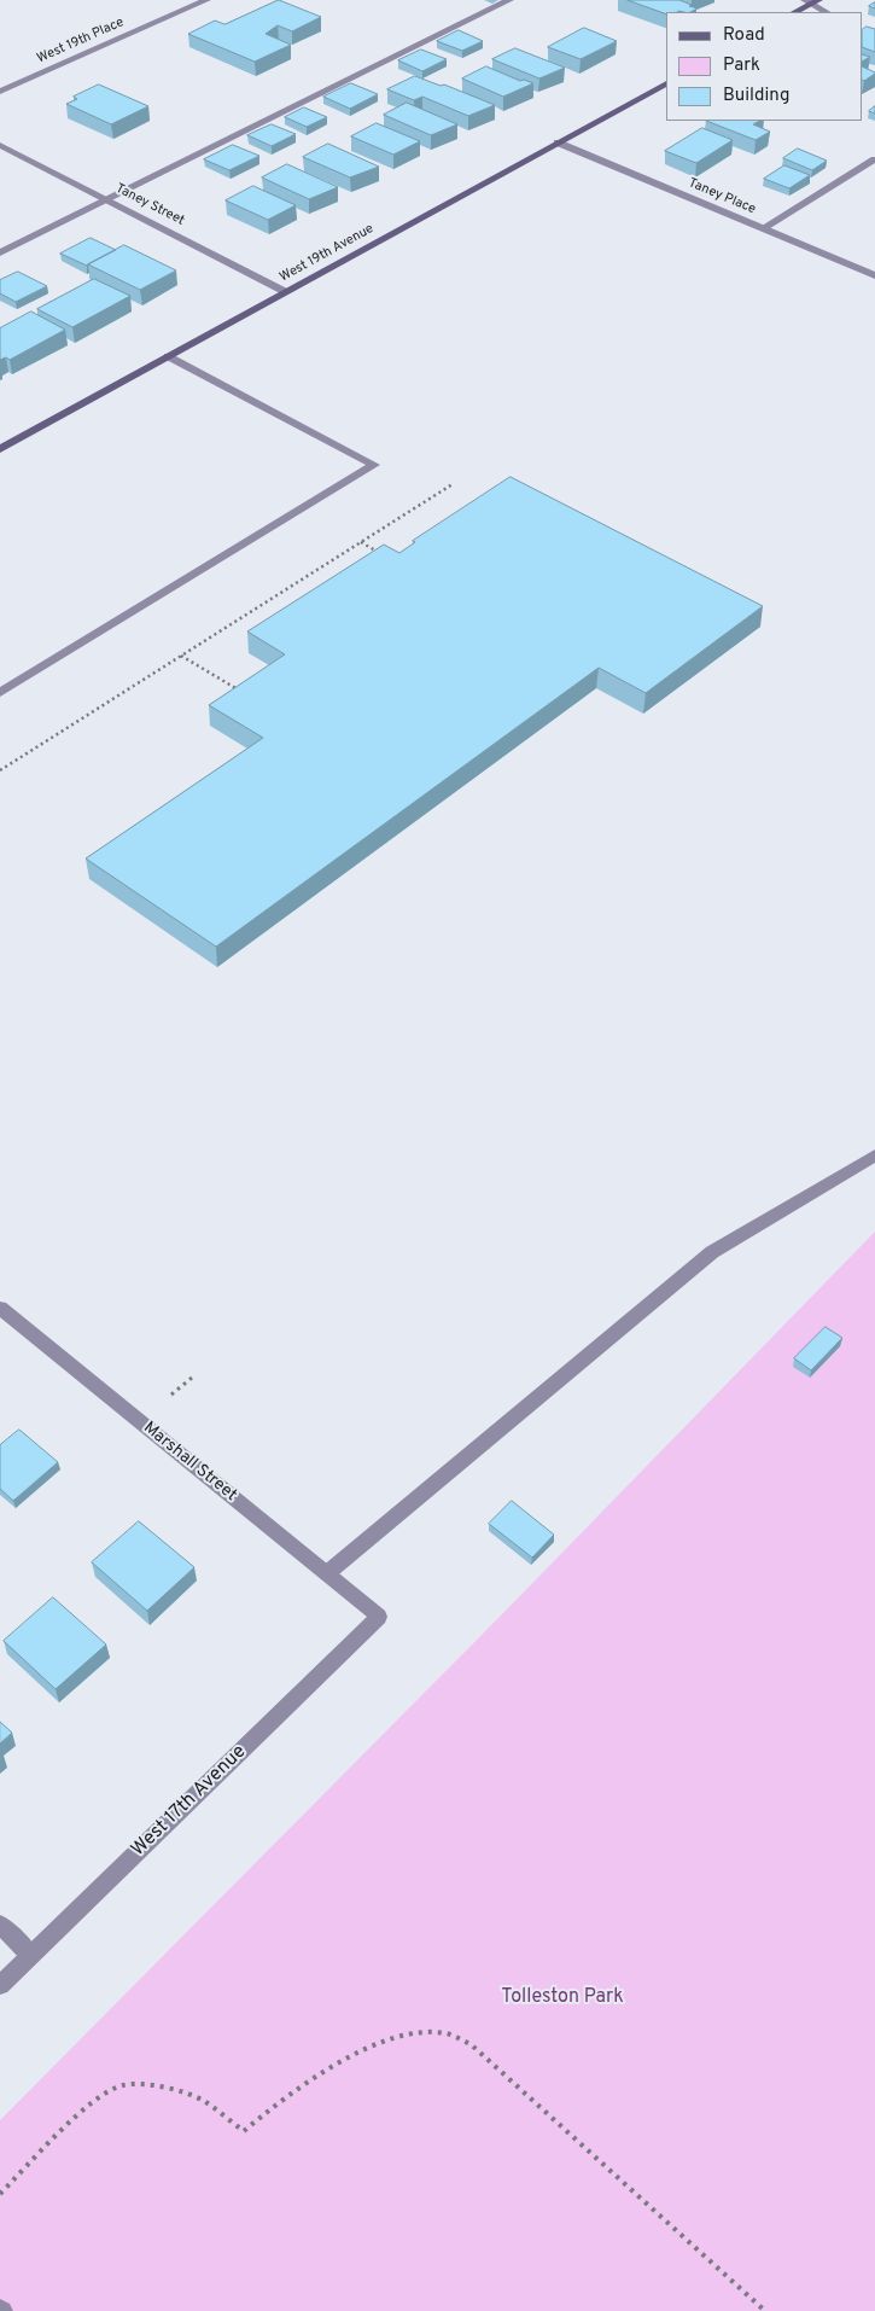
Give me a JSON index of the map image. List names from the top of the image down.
{
  "streets": {
    "street": [
      "West 19th Place",
      "Taney Place",
      "Taney Street",
      "West 19th Avenue",
      "Marshall Street",
      "West 17th Avenue"
    ]
  },
  "crossings": [
    ["Taney Place", "West 19th Avenue"],
    ["Taney Street", "West 19th Avenue"],
    ["Marshall Street", "West 17th Avenue"]
  ],
  "parks": ["Tolleston Park"],
  "legend": ["Road", "Park", "Building"]
}
